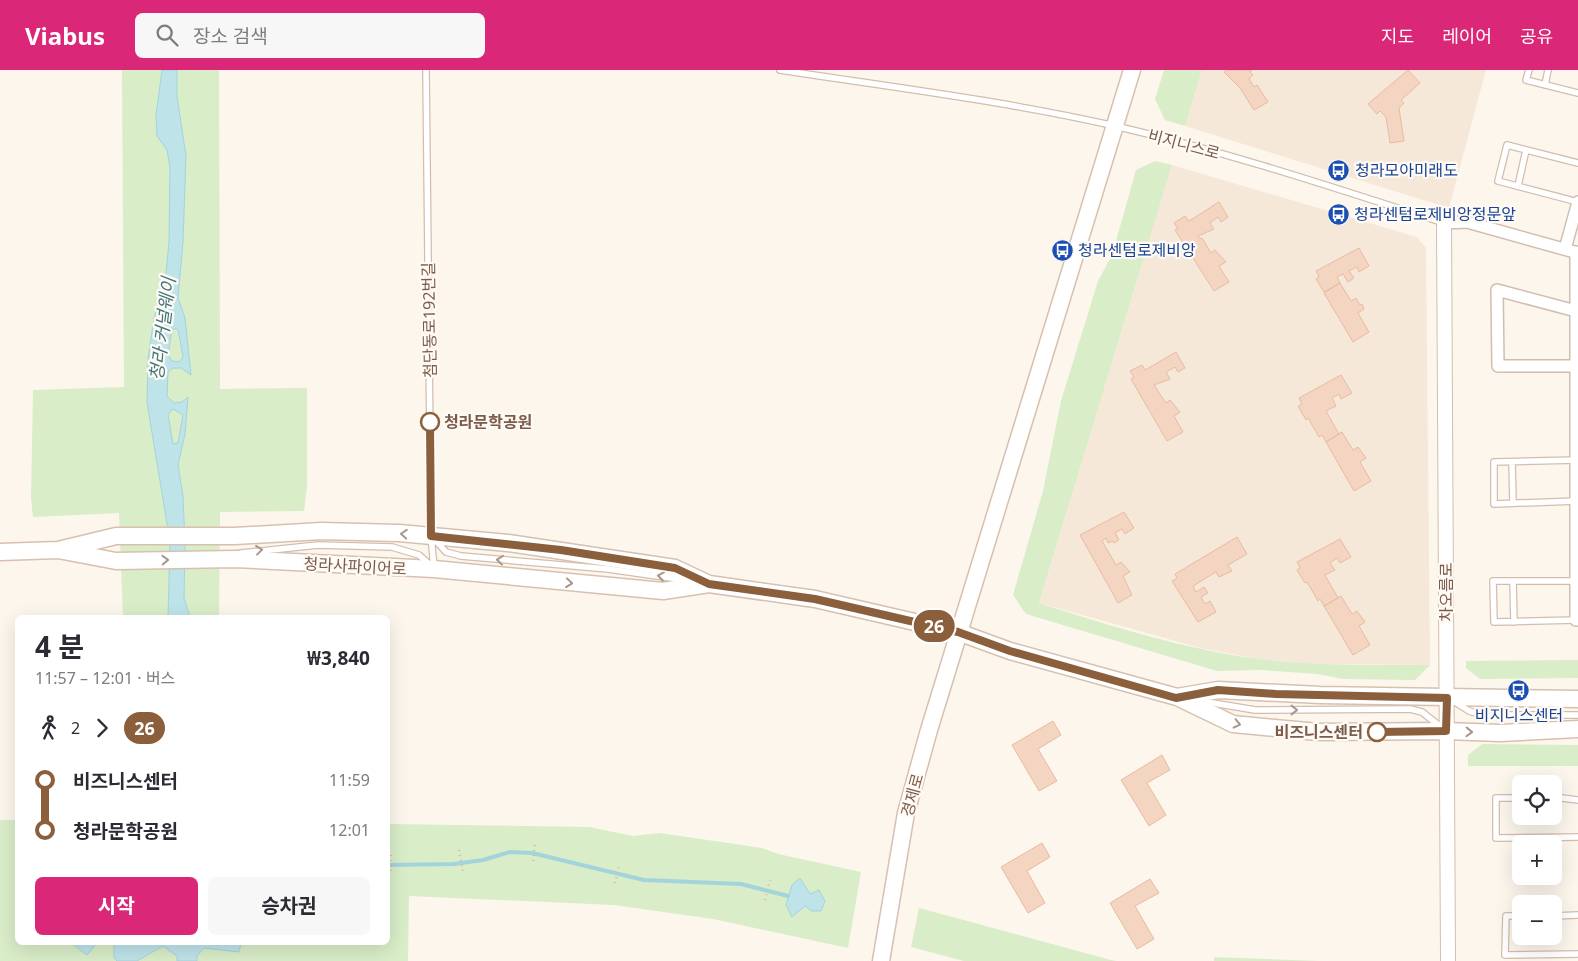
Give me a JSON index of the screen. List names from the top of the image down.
{
  "streets": {
    "main road": ["청라사파이어로", "경제로"],
    "street": ["비지니스로", "차오름로"],
    "lane": ["첨단동로192번길"]
  },
  "crossings": [
    ["비지니스로", "차오름로"],
    ["비지니스로", "경제로"],
    ["첨단동로192번길", "청라사파이어로"]
  ],
  "water": ["청라 커널웨이"],
  "places": {
    "bus stop": [
      "청라모아미래도",
      "청라센텀로제비앙정문앞",
      "청라센텀로제비앙",
      "비지니스센터"
    ],
    "other": ["청라문학공원", "비즈니스센터"]
  },
  "lines": ["bus line 26"],
  "page": {
    "header": "Viabus",
    "search": "장소 검색",
    "nav": ["지도", "레이어", "공유"],
    "on_map": "26",
    "heading": ["4 분", "11:57 – 12:01 · 버스", "₩3,840"],
    "legs": ["2", "26"],
    "list": [
      {
        "name": "비즈니스센터",
        "value": "11:59"
      },
      {
        "name": "청라문학공원",
        "value": "12:01"
      }
    ],
    "map_buttons": ["+", "−"],
    "buttons": ["시작", "승차권"]
  }
}
